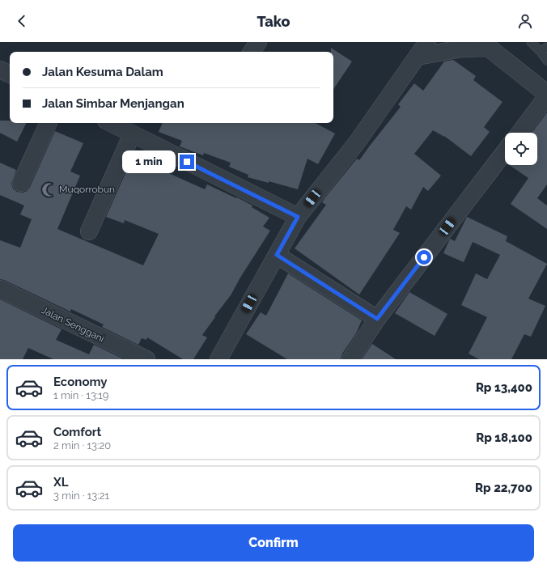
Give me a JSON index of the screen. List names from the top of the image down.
{
  "streets": {
    "street": ["Jalan Senggani"]
  },
  "places": {
    "mosque": ["Muqorrobun"]
  },
  "page": {
    "header": "Tako",
    "banner": ["Jalan Kesuma Dalam", "Jalan Simbar Menjangan"],
    "bubble": "1 min",
    "list": [
      {
        "name": "Economy",
        "note": "1 min · 13:19",
        "value": "Rp 13,400"
      },
      {
        "name": "Comfort",
        "note": "2 min · 13:20",
        "value": "Rp 18,100"
      },
      {
        "name": "XL",
        "note": "3 min · 13:21",
        "value": "Rp 22,700"
      }
    ],
    "buttons": "Confirm"
  }
}
